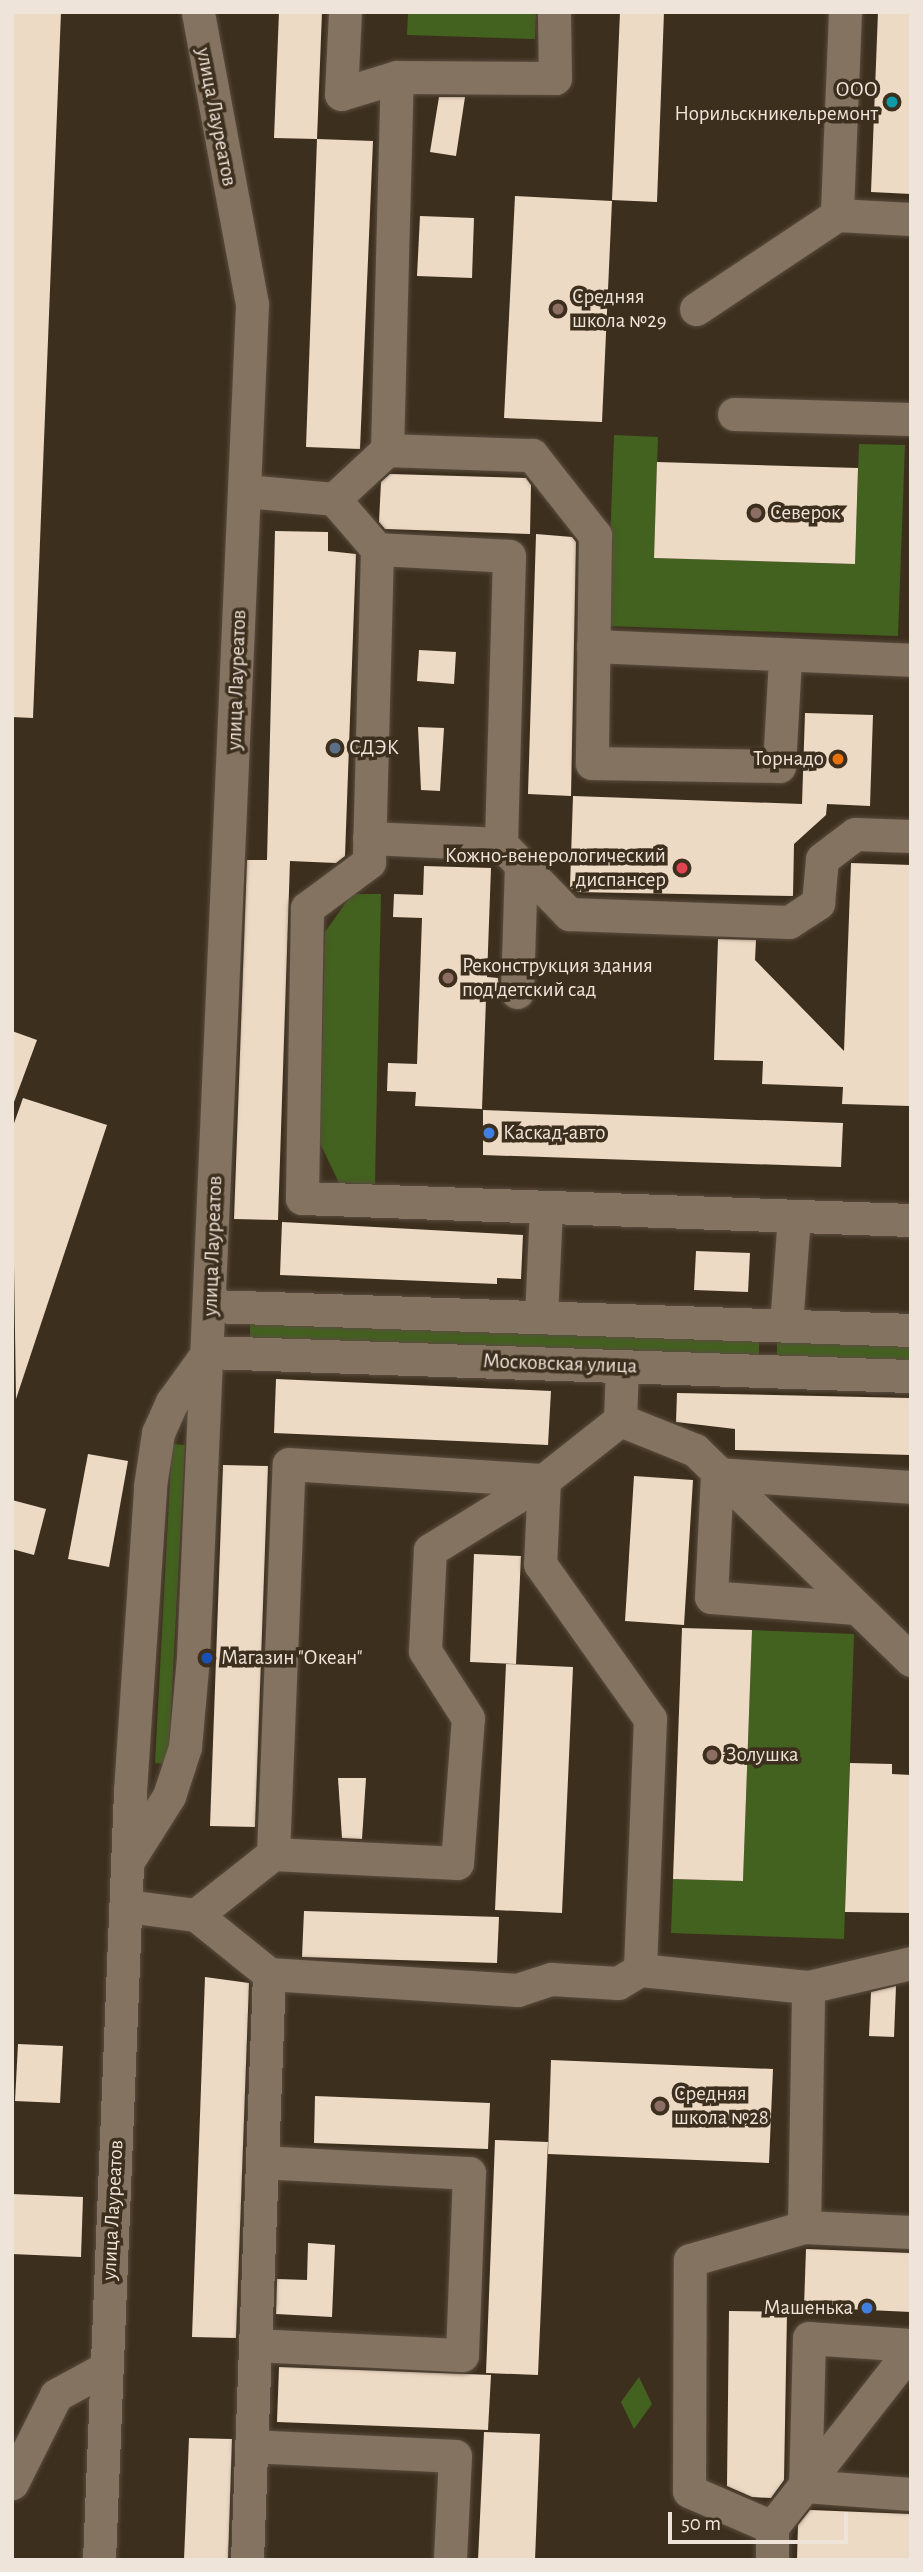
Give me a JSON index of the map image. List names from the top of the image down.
{
  "streets": {
    "street": ["улица Лауреатов", "Московская улица"]
  },
  "crossings": [
    ["улица Лауреатов", "Московская улица"]
  ],
  "places": [
    "ООО Норильскникельремонт",
    "Средняя школа №29",
    "Северок",
    "СДЭК",
    "Торнадо",
    "Кожно-венерологический диспансер",
    "Реконструкция здания под детский сад",
    "Каскад-авто",
    "Магазин \"Океан\"",
    "Золушка",
    "Средняя школа №28",
    "Машенька"
  ],
  "scale_bar": "50 m"
}
